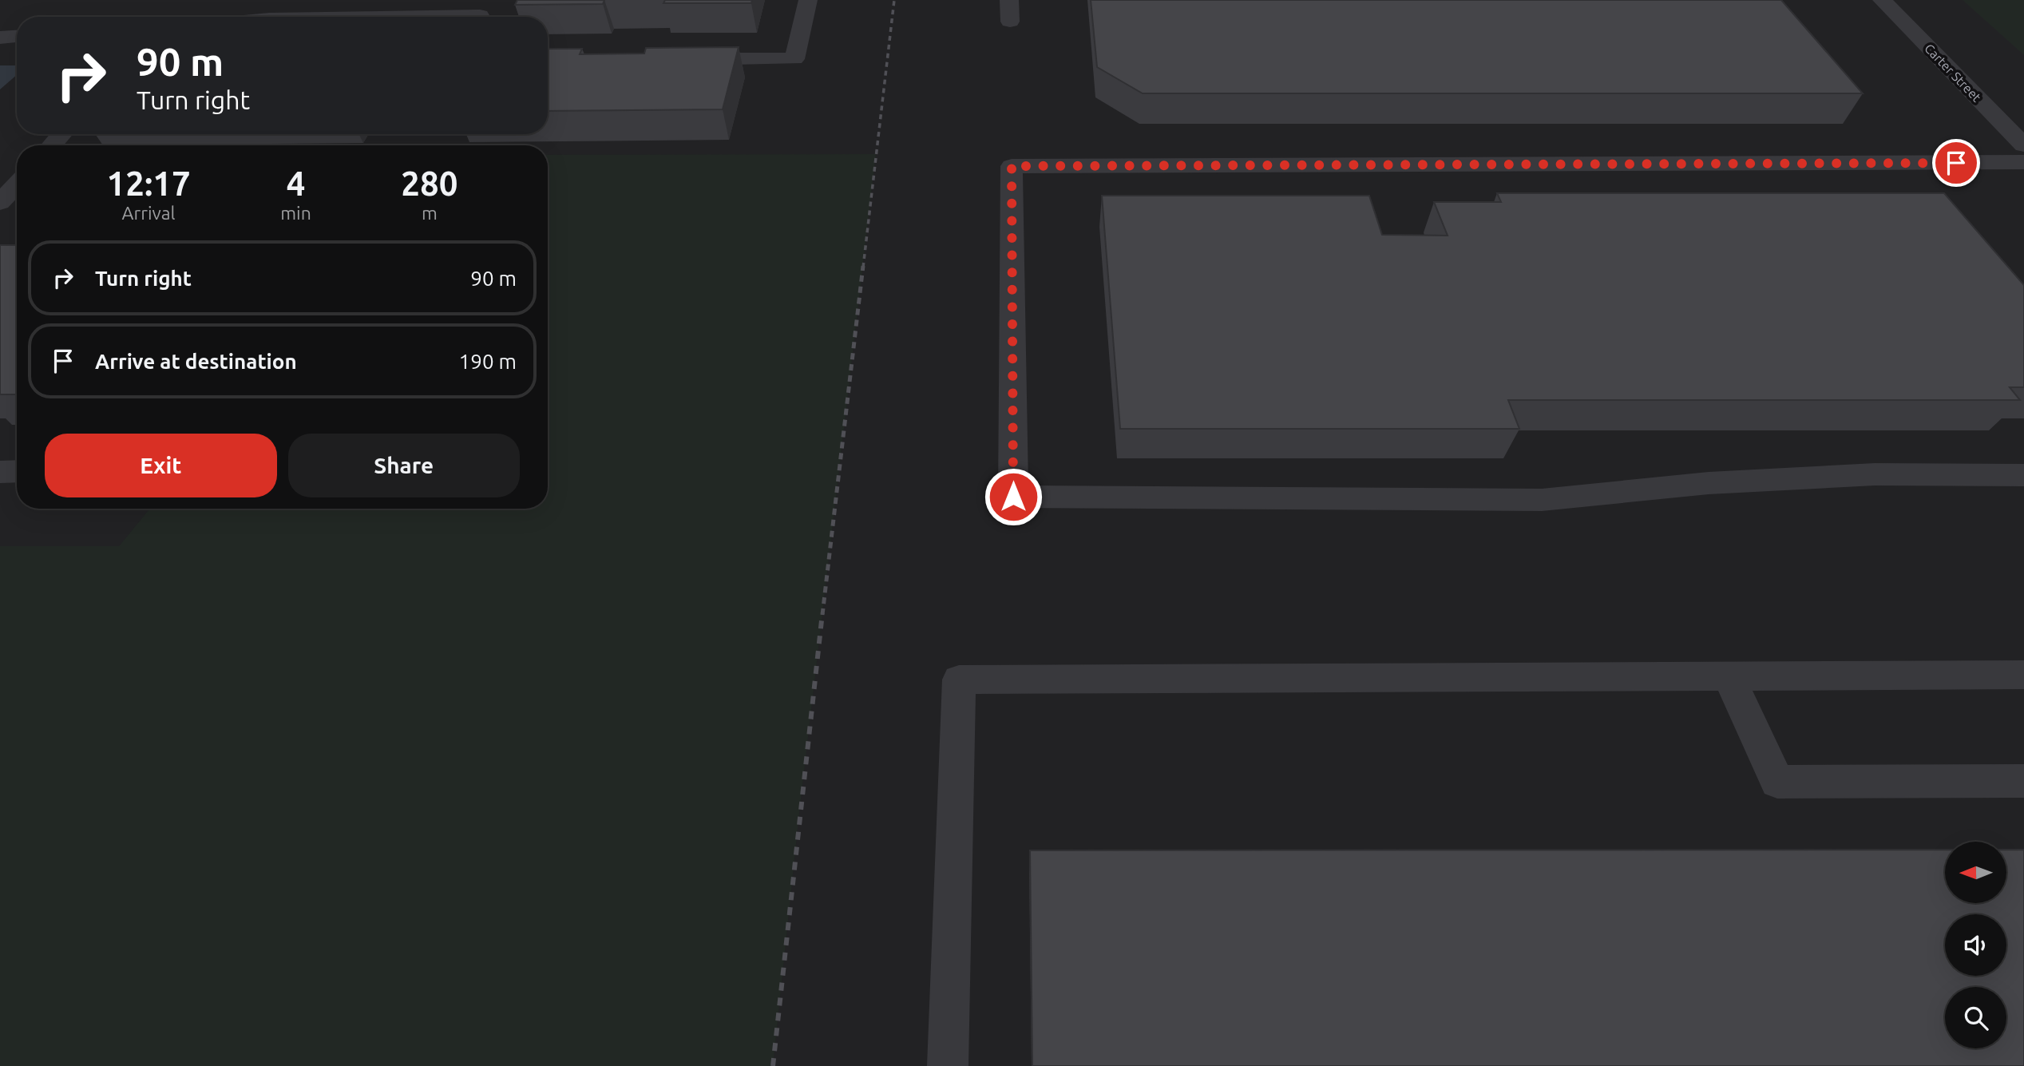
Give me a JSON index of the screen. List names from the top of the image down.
{
  "streets": {
    "street": ["Carter Street"]
  },
  "north": "left",
  "page": {
    "turn": ["90 m", "Turn right"],
    "eta": [
      "12:17",
      "Arrival",
      "4",
      "min",
      "280",
      "m"
    ],
    "list": [
      {
        "name": "Turn right",
        "value": "90 m"
      },
      {
        "name": "Arrive at destination",
        "value": "190 m"
      }
    ],
    "buttons": ["Exit", "Share"]
  }
}
